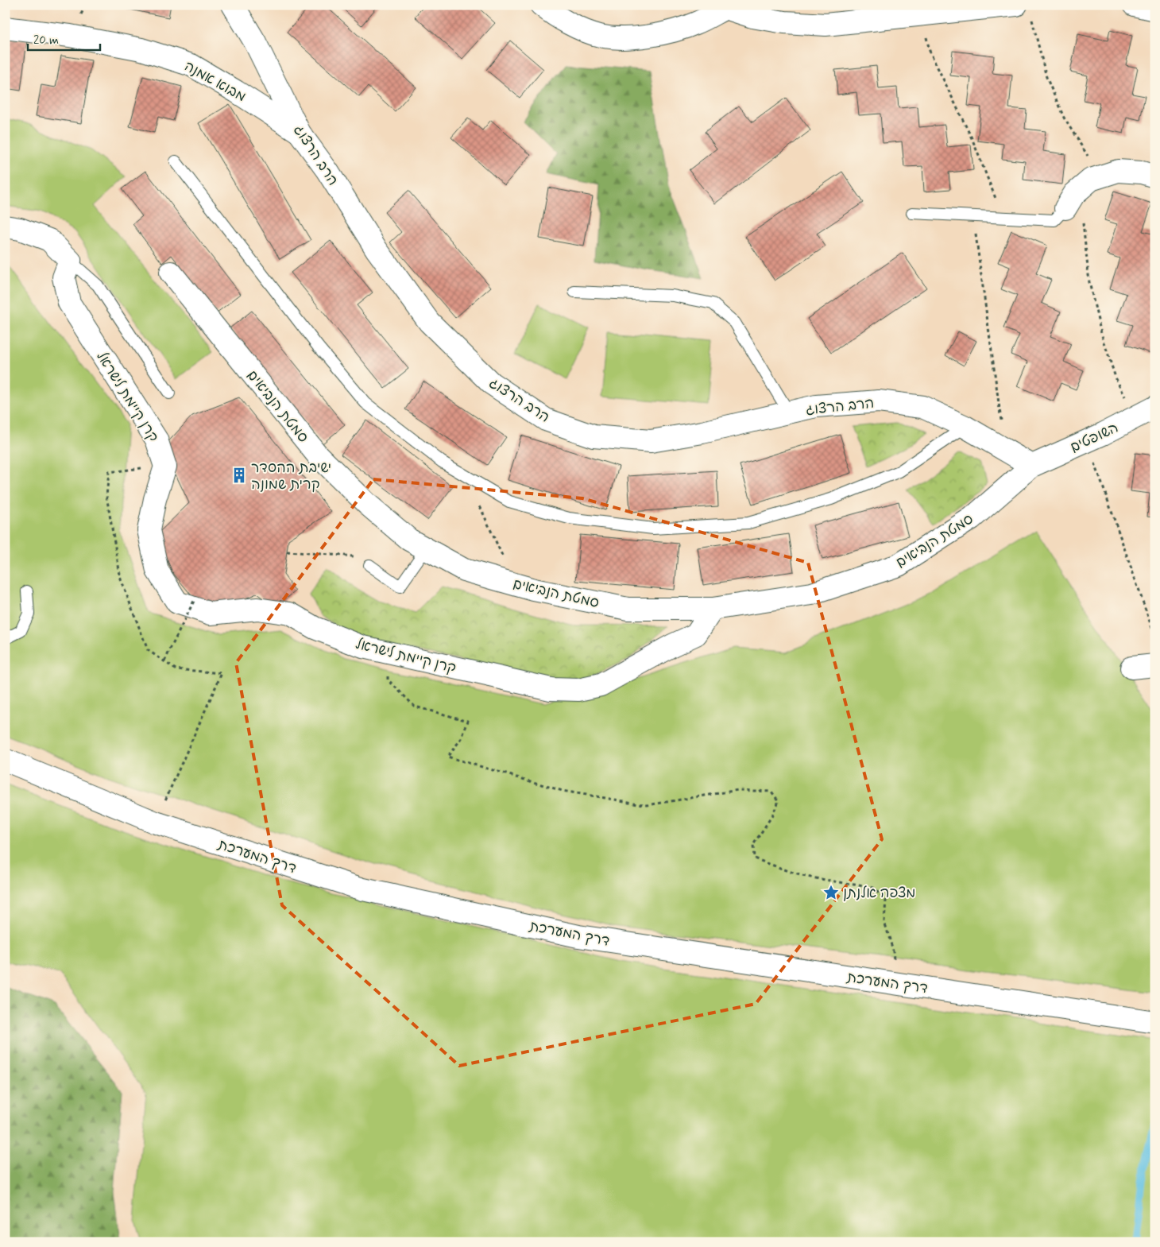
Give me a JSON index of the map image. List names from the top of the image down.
{
  "streets": {
    "street": [
      "מבוא אמנה",
      "הרב הרצוג",
      "קרן קיימת לישראל",
      "סמטת הנביאים",
      "השופטים",
      "דרך המערכת"
    ]
  },
  "crossings": [
    ["מבוא אמנה", "הרב הרצוג"],
    ["הרב הרצוג", "סמטת הנביאים"],
    ["הרב הרצוג", "השופטים"],
    ["קרן קיימת לישראל", "סמטת הנביאים"],
    ["סמטת הנביאים", "השופטים"]
  ],
  "places": {
    "building": ["ישיבת ההסדר קרית שמונה"],
    "place": ["מצפה אלנתן"]
  },
  "scale_bar": "20 m"
}
